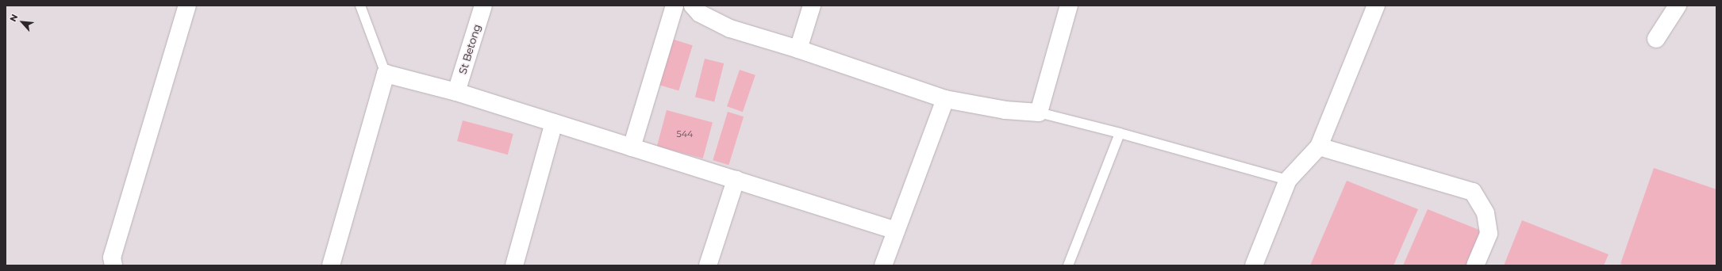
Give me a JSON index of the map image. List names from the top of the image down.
{
  "streets": {
    "street": ["St Betong"]
  },
  "house_numbers": ["544"],
  "north": "top left"
}
